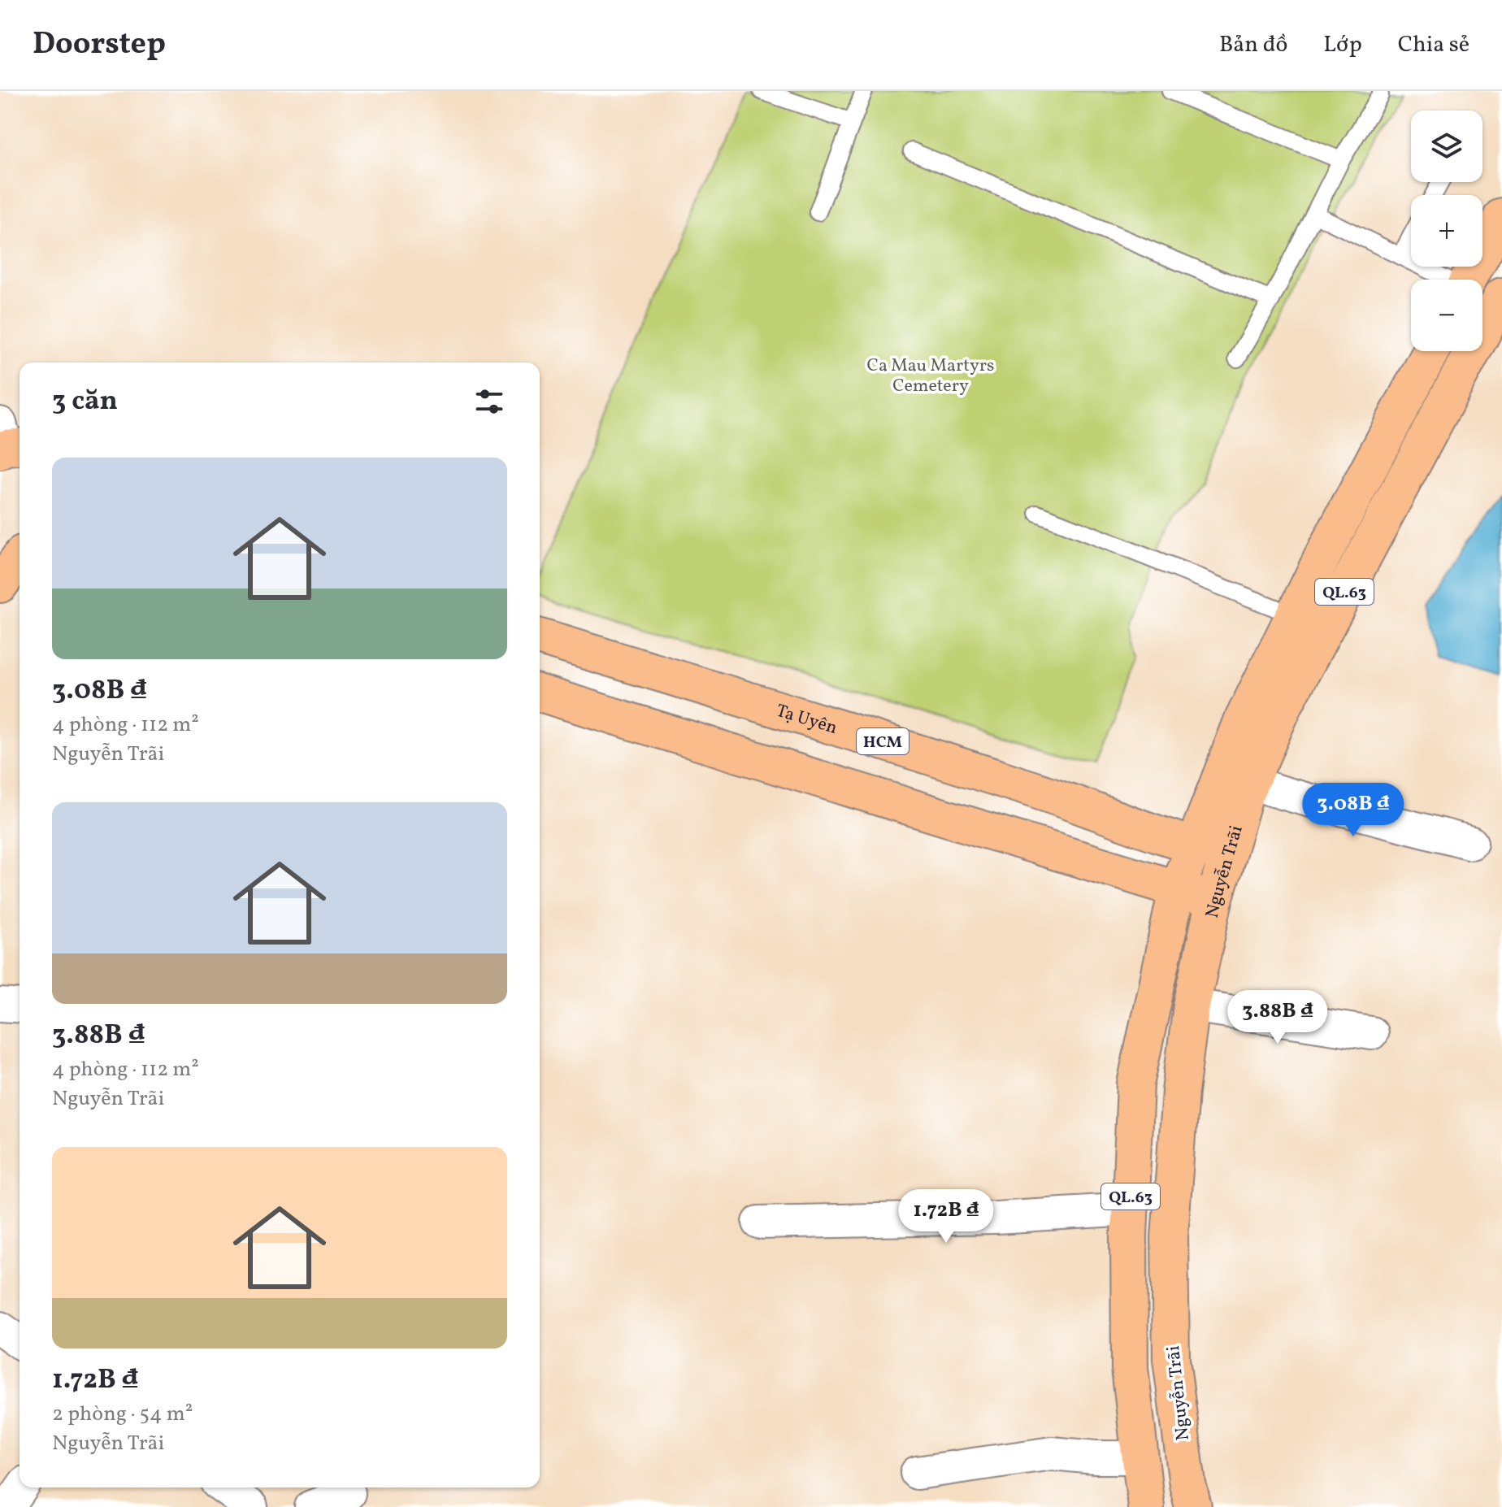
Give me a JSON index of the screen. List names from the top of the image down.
{
  "streets": {
    "highway": [
      "QL.63",
      "Tạ Uyên",
      "HCM",
      "Nguyễn Trãi"
    ]
  },
  "crossings": [
    ["Tạ Uyên", "Nguyễn Trãi"]
  ],
  "parks": ["Ca Mau Martyrs Cemetery"],
  "page": {
    "header": "Doorstep",
    "nav": ["Bản đồ", "Lớp", "Chia sẻ"],
    "map_buttons": ["+", "−"],
    "heading": "3 căn",
    "list": [
      {
        "name": "3.08B ₫",
        "note": "4 phòng · 112 m² · Nguyễn Trãi"
      },
      {
        "name": "3.88B ₫",
        "note": "4 phòng · 112 m² · Nguyễn Trãi"
      },
      {
        "name": "1.72B ₫",
        "note": "2 phòng · 54 m² · Nguyễn Trãi"
      }
    ],
    "price": ["3.08B ₫", "3.88B ₫", "1.72B ₫"]
  }
}
